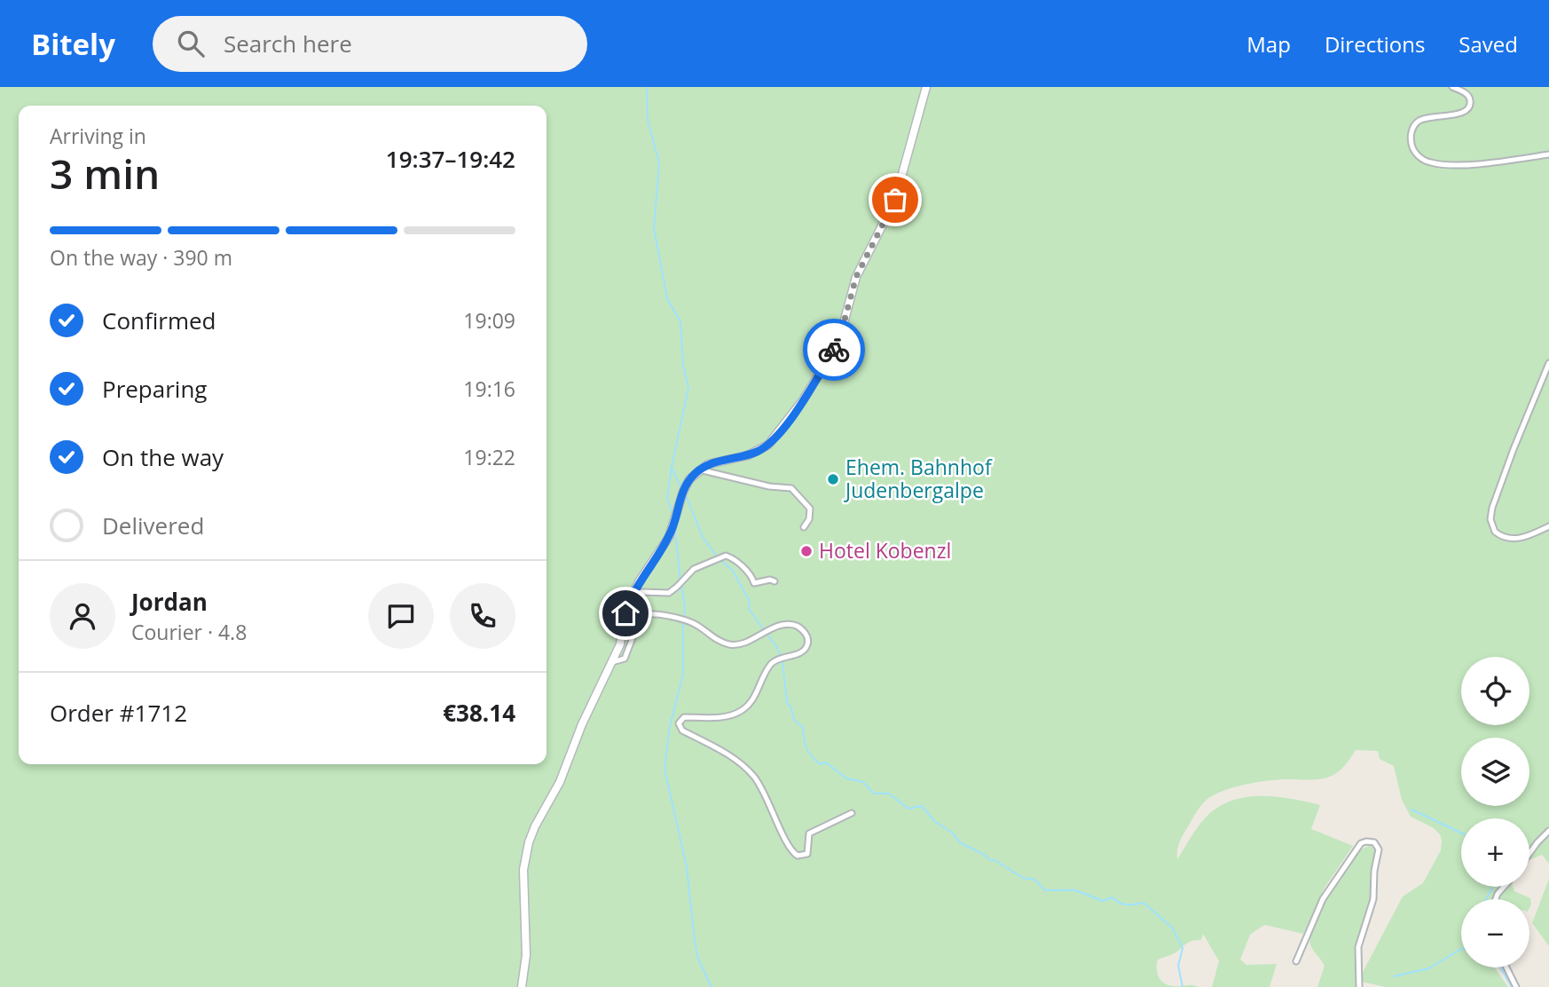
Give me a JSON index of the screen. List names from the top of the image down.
{
  "places": ["Ehem. Bahnhof Judenbergalpe", "Hotel Kobenzl"],
  "page": {
    "header": "Bitely",
    "search": "Search here",
    "nav": ["Map", "Directions", "Saved"],
    "heading": ["3 min", "Arriving in", "19:37–19:42"],
    "panel": [
      "Jordan",
      "Courier · 4.8",
      "Order #1712",
      "€38.14"
    ],
    "bar": "On the way · 390 m",
    "list": [
      ["Confirmed", "19:09"],
      ["Preparing", "19:16"],
      ["On the way", "19:22"],
      "Delivered"
    ],
    "map_buttons": ["+", "−"]
  }
}
